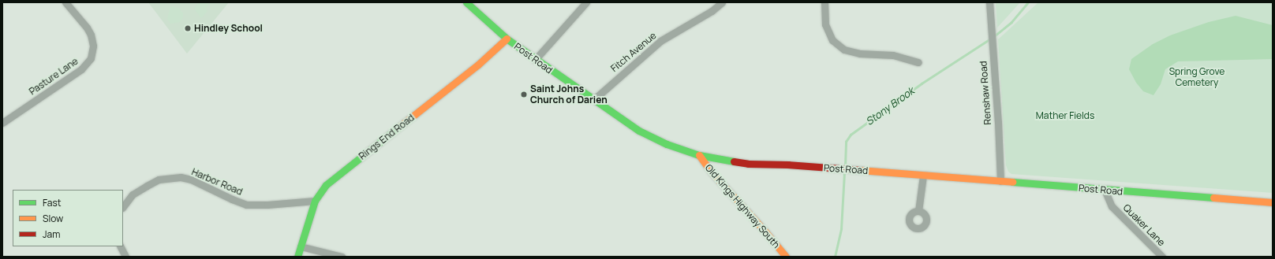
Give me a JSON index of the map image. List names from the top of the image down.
{
  "streets": {
    "main road": ["Post Road", "Rings End Road", "Old Kings Highway South"],
    "street": [
      "Fitch Avenue",
      "Pasture Lane",
      "Renshaw Road",
      "Harbor Road",
      "Quaker Lane"
    ]
  },
  "crossings": [
    ["Fitch Avenue", "Post Road"],
    ["Post Road", "Renshaw Road"],
    ["Post Road", "Rings End Road"],
    ["Post Road", "Old Kings Highway South"],
    ["Post Road", "Quaker Lane"],
    ["Rings End Road", "Harbor Road"]
  ],
  "water": ["Stony Brook"],
  "parks": ["Spring Grove Cemetery", "Mather Fields"],
  "places": ["Hindley School", "Saint Johns Church of Darien"],
  "legend": ["Fast", "Slow", "Jam"]
}
